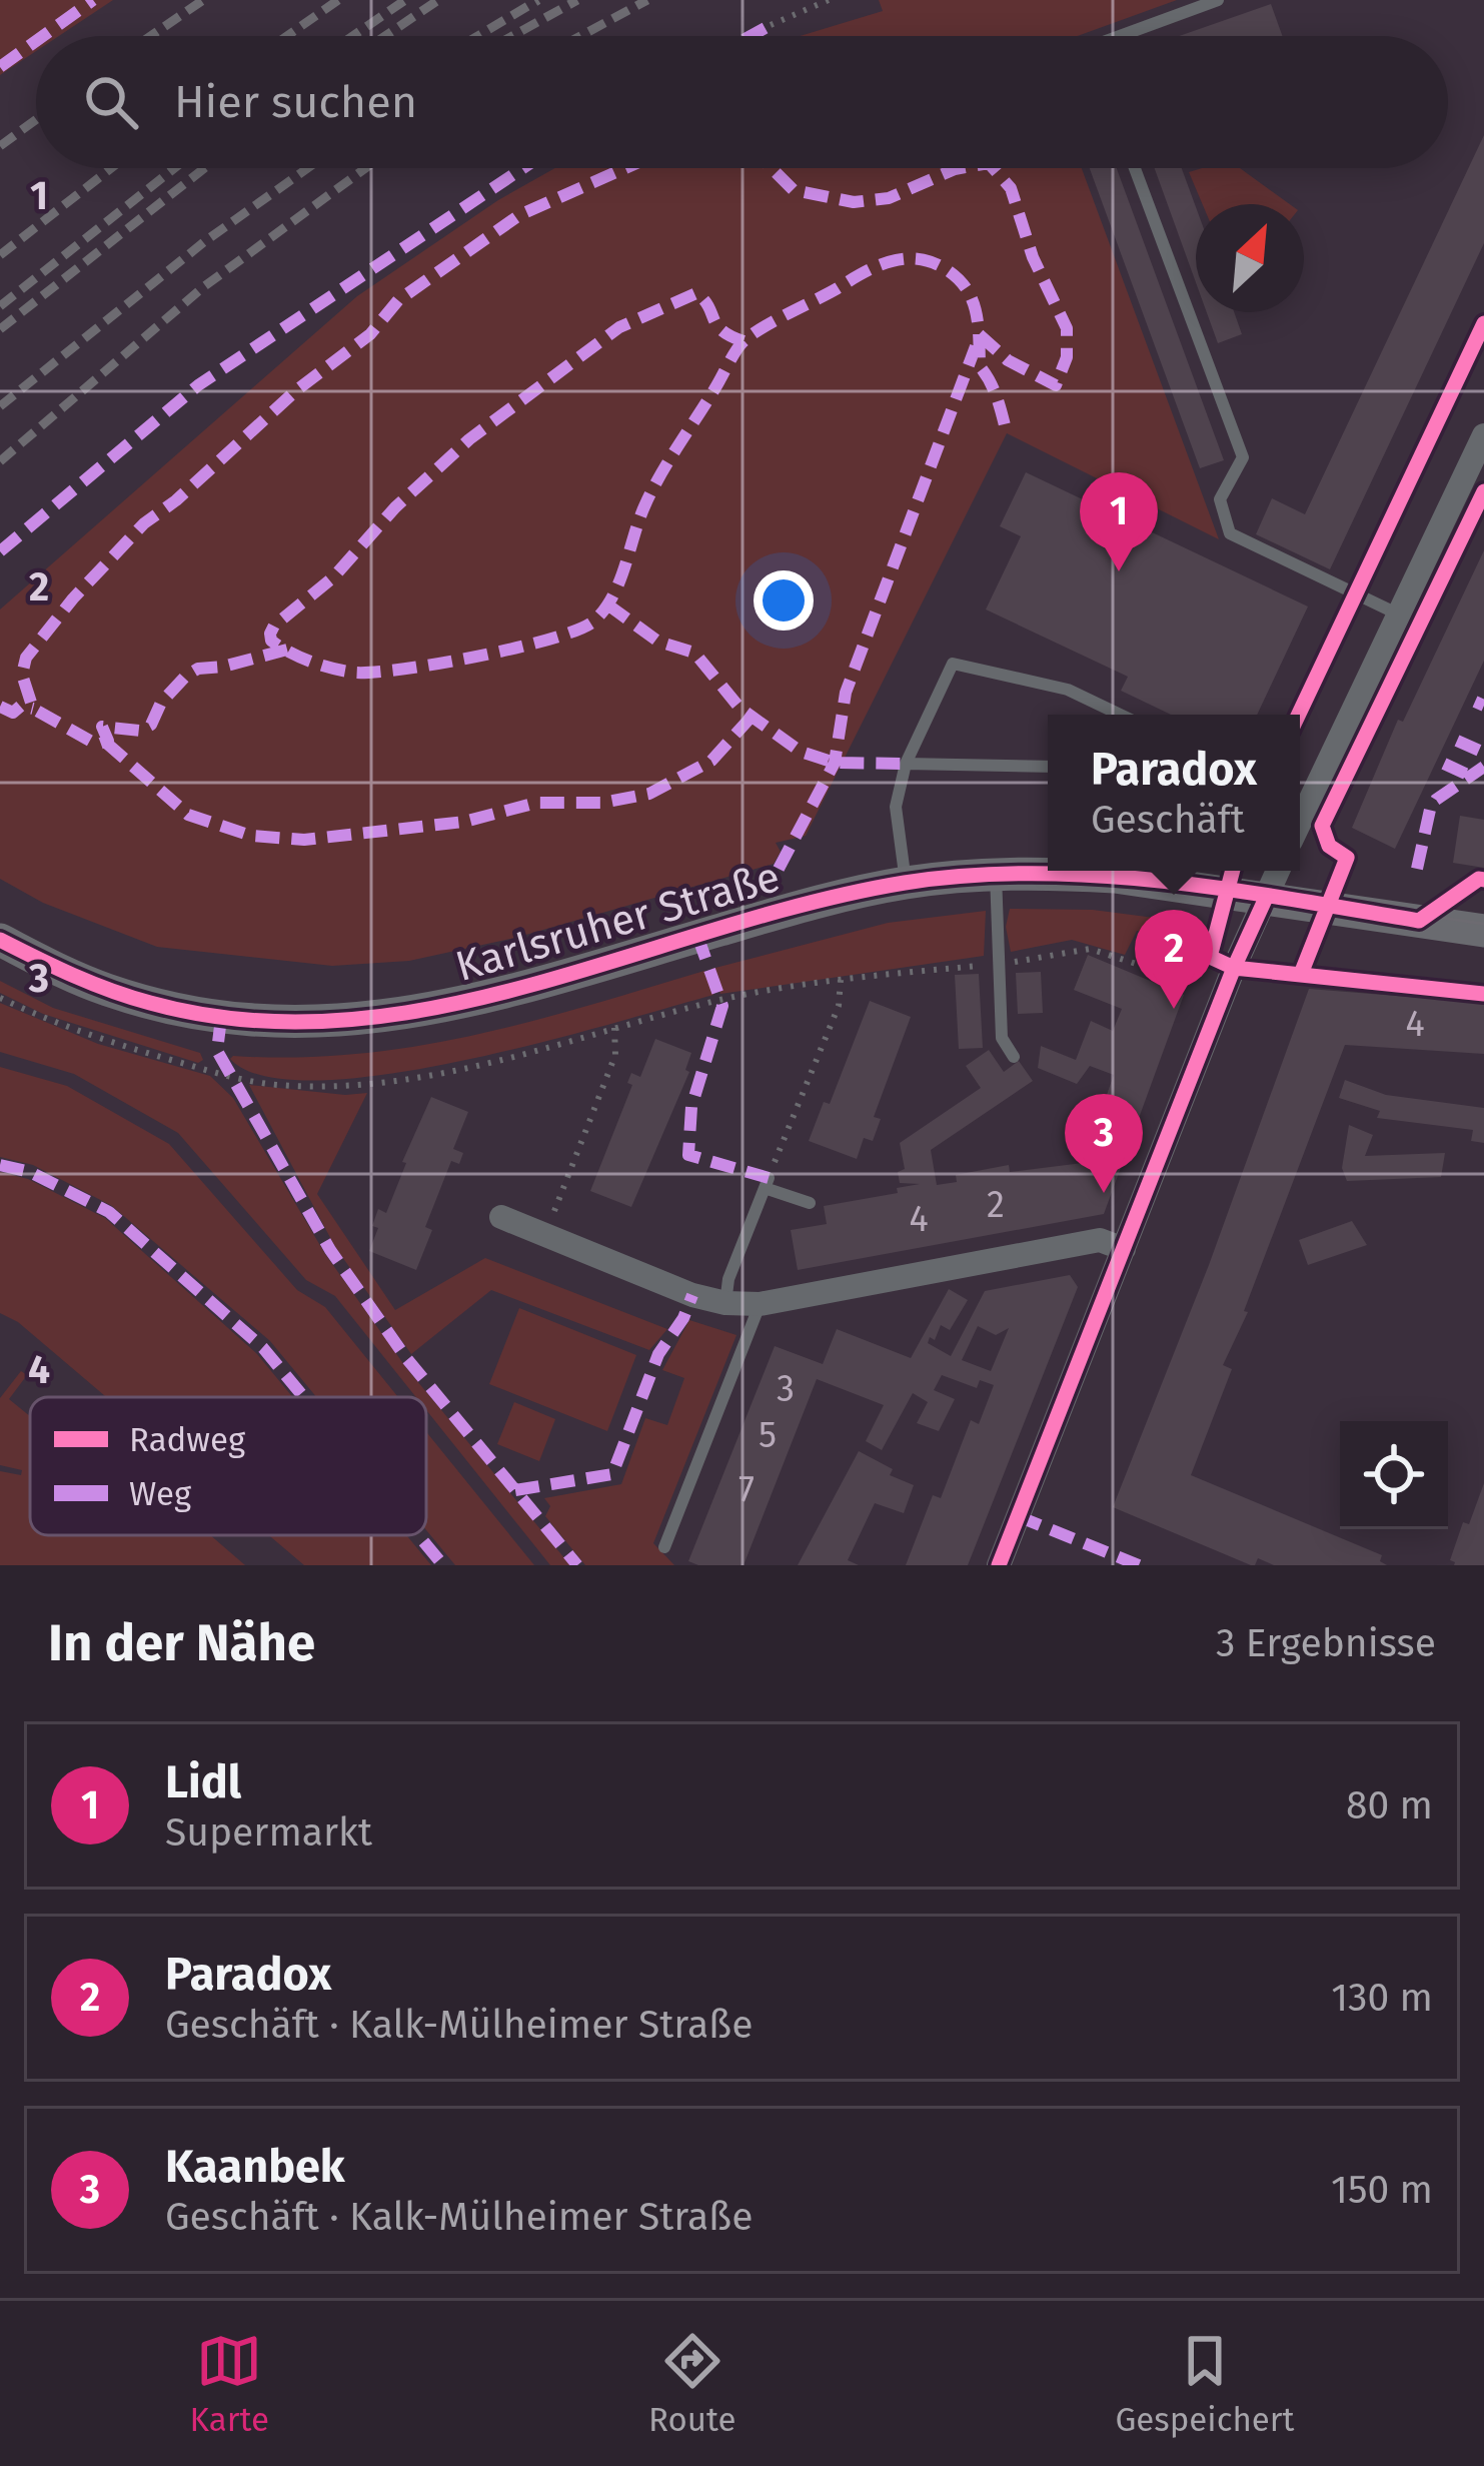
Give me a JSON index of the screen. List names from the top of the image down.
{
  "streets": {
    "street": ["Karlsruher Straße"]
  },
  "house_numbers": [
    "4",
    "2",
    "4",
    "3",
    "5",
    "7"
  ],
  "legend": ["Radweg", "Weg"],
  "north": "top right",
  "page": {
    "search": "Hier suchen",
    "pins": ["1", "2", "3"],
    "popup": ["Paradox", "Geschäft"],
    "heading": ["In der Nähe", "3 Ergebnisse"],
    "list": [
      {
        "mark": "1",
        "name": "Lidl",
        "note": "Supermarkt",
        "value": "80 m"
      },
      {
        "mark": "2",
        "name": "Paradox",
        "note": "Geschäft · Kalk-Mülheimer Straße",
        "value": "130 m"
      },
      {
        "mark": "3",
        "name": "Kaanbek",
        "note": "Geschäft · Kalk-Mülheimer Straße",
        "value": "150 m"
      }
    ],
    "nav": ["Karte", "Route", "Gespeichert"]
  },
  "grid": {
    "rows": [
      "1",
      "2",
      "3",
      "4"
    ]
  }
}
